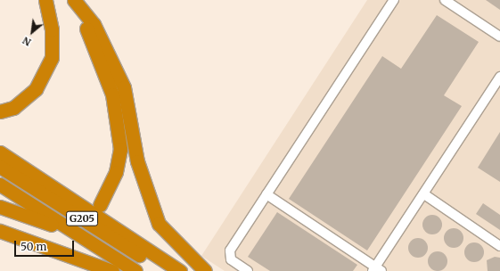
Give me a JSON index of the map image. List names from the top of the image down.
{
  "streets": {
    "highway": ["G205"]
  },
  "scale_bar": "50 m",
  "north": "bottom left"
}
